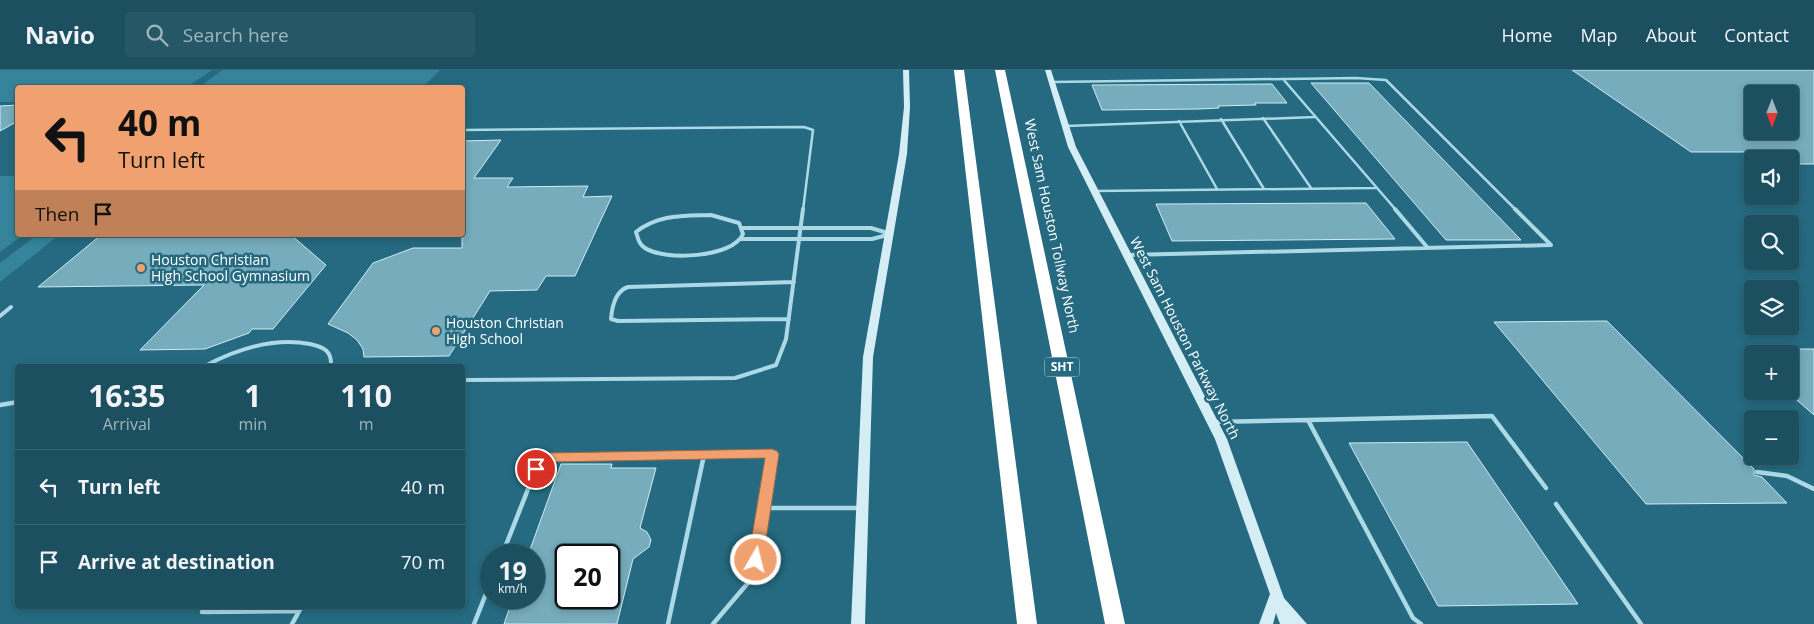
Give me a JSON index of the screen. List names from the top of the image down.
{
  "streets": {
    "highway": ["West Sam Houston Tollway North", "SHT"],
    "main road": ["West Sam Houston Parkway North"]
  },
  "places": ["Houston Christian High School Gymnasium", "Houston Christian High School"],
  "north": "bottom",
  "page": {
    "header": "Navio",
    "search": "Search here",
    "nav": [
      "Home",
      "Map",
      "About",
      "Contact"
    ],
    "map_buttons": ["+", "−"],
    "turn": ["40 m", "Turn left"],
    "then": "Then",
    "eta": [
      "16:35",
      "Arrival",
      "1",
      "min",
      "110",
      "m"
    ],
    "list": [
      {
        "name": "Turn left",
        "value": "40 m"
      },
      {
        "name": "Arrive at destination",
        "value": "70 m"
      }
    ],
    "speed": "19 km/h",
    "limit": "20"
  }
}
